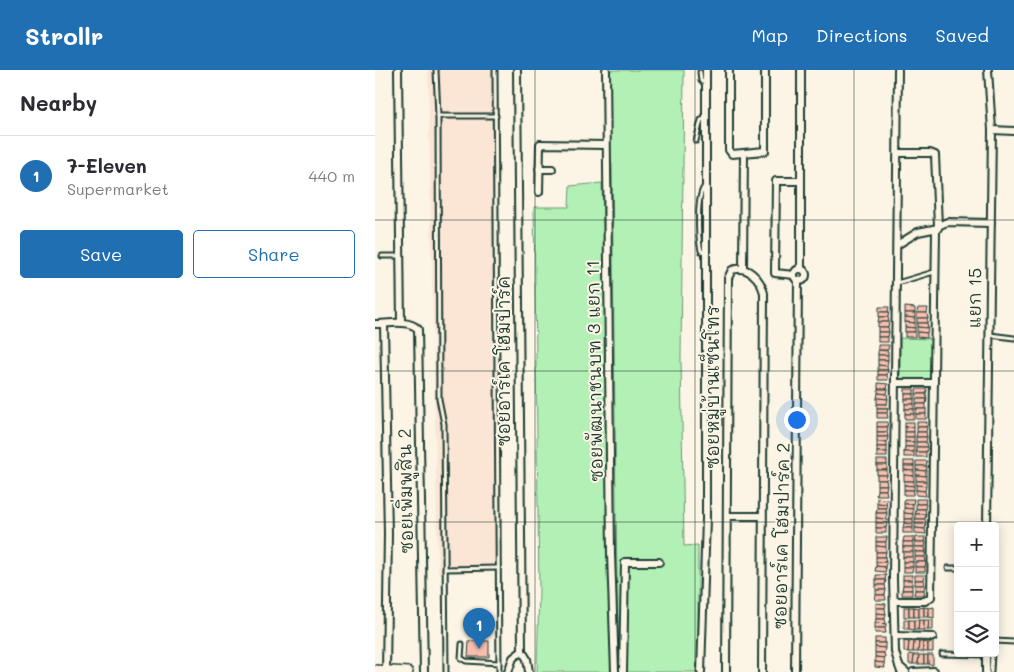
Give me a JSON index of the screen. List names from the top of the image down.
{
  "streets": {
    "street": [
      "แยก 15",
      "ซอยอาร์เค โฮมปาร์ค",
      "ซอยพัฒนาชนบท 3 แยก 11",
      "ซอยหมู่บ้านเซ็นโทร",
      "ซอยเพิ่มพูสิน 2",
      "ซอยอาร์เค โฮมปาร์ค 2"
    ]
  },
  "page": {
    "header": "Strollr",
    "nav": ["Map", "Directions", "Saved"],
    "heading": "Nearby",
    "list": [
      {
        "mark": "1",
        "name": "7-Eleven",
        "note": "Supermarket",
        "value": "440 m"
      }
    ],
    "buttons": ["Save", "Share"],
    "map_buttons": ["+", "−"],
    "pins": "1"
  }
}
